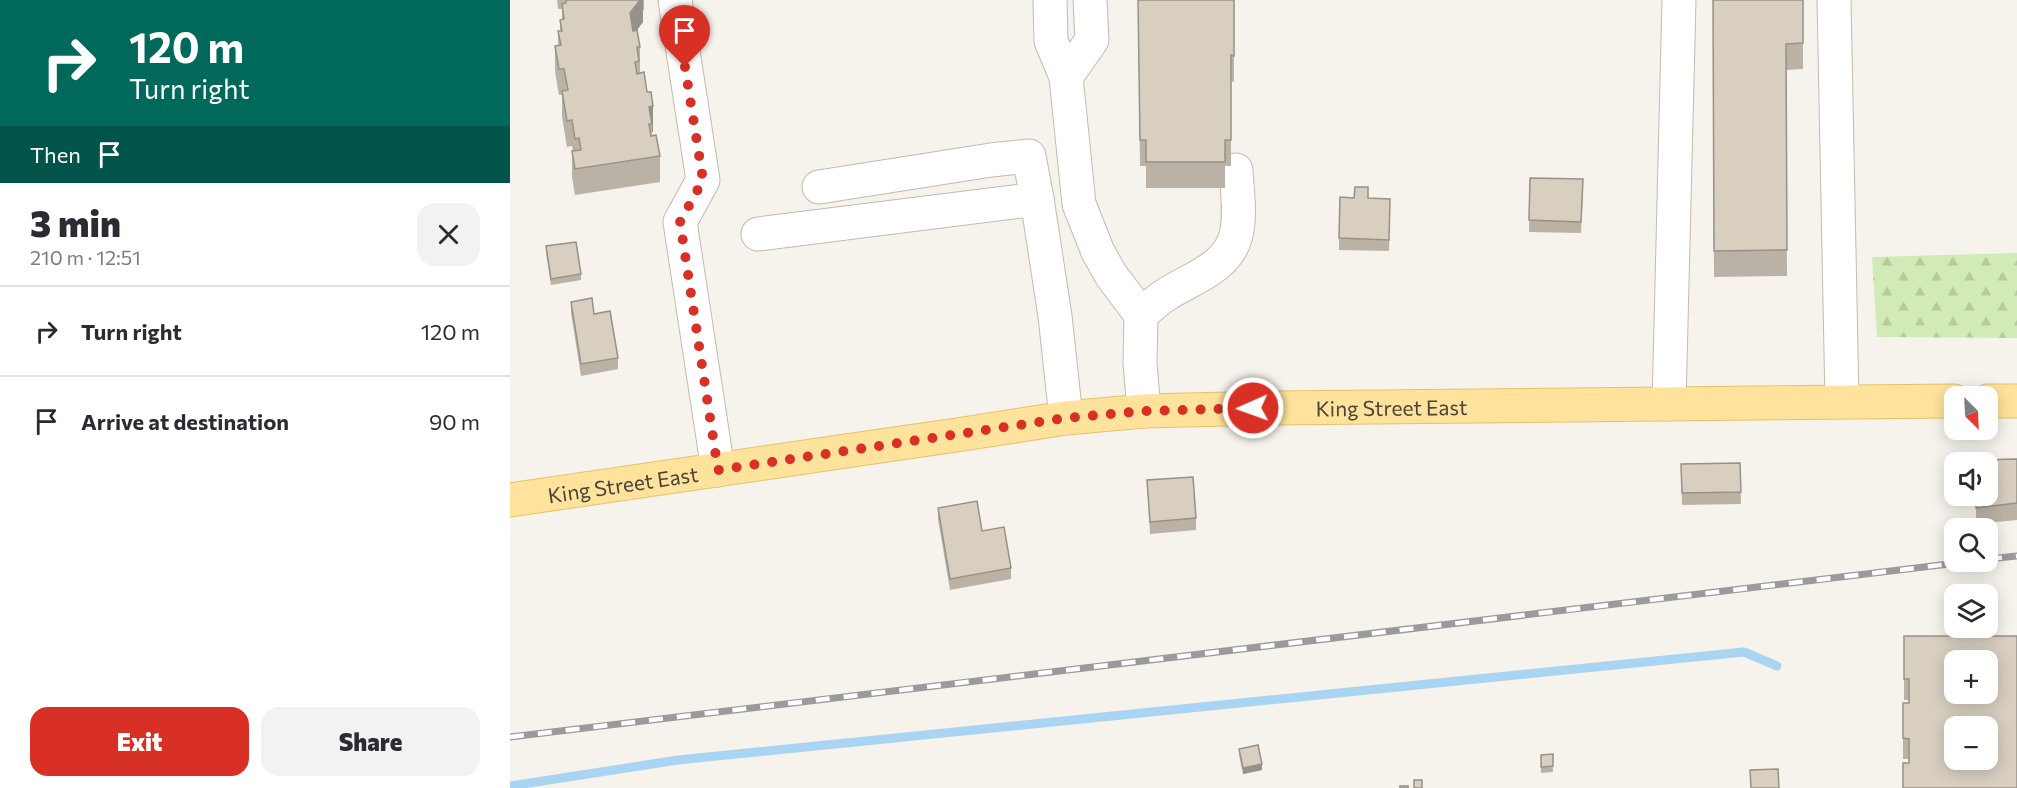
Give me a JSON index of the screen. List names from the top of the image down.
{
  "streets": {
    "main road": ["King Street East"]
  },
  "north": "bottom right",
  "page": {
    "turn": ["120 m", "Turn right"],
    "then": "Then",
    "heading": ["3 min", "210 m · 12:51"],
    "list": [
      {
        "name": "Turn right",
        "value": "120 m"
      },
      {
        "name": "Arrive at destination",
        "value": "90 m"
      }
    ],
    "map_buttons": ["+", "−"],
    "buttons": ["Exit", "Share"]
  }
}
